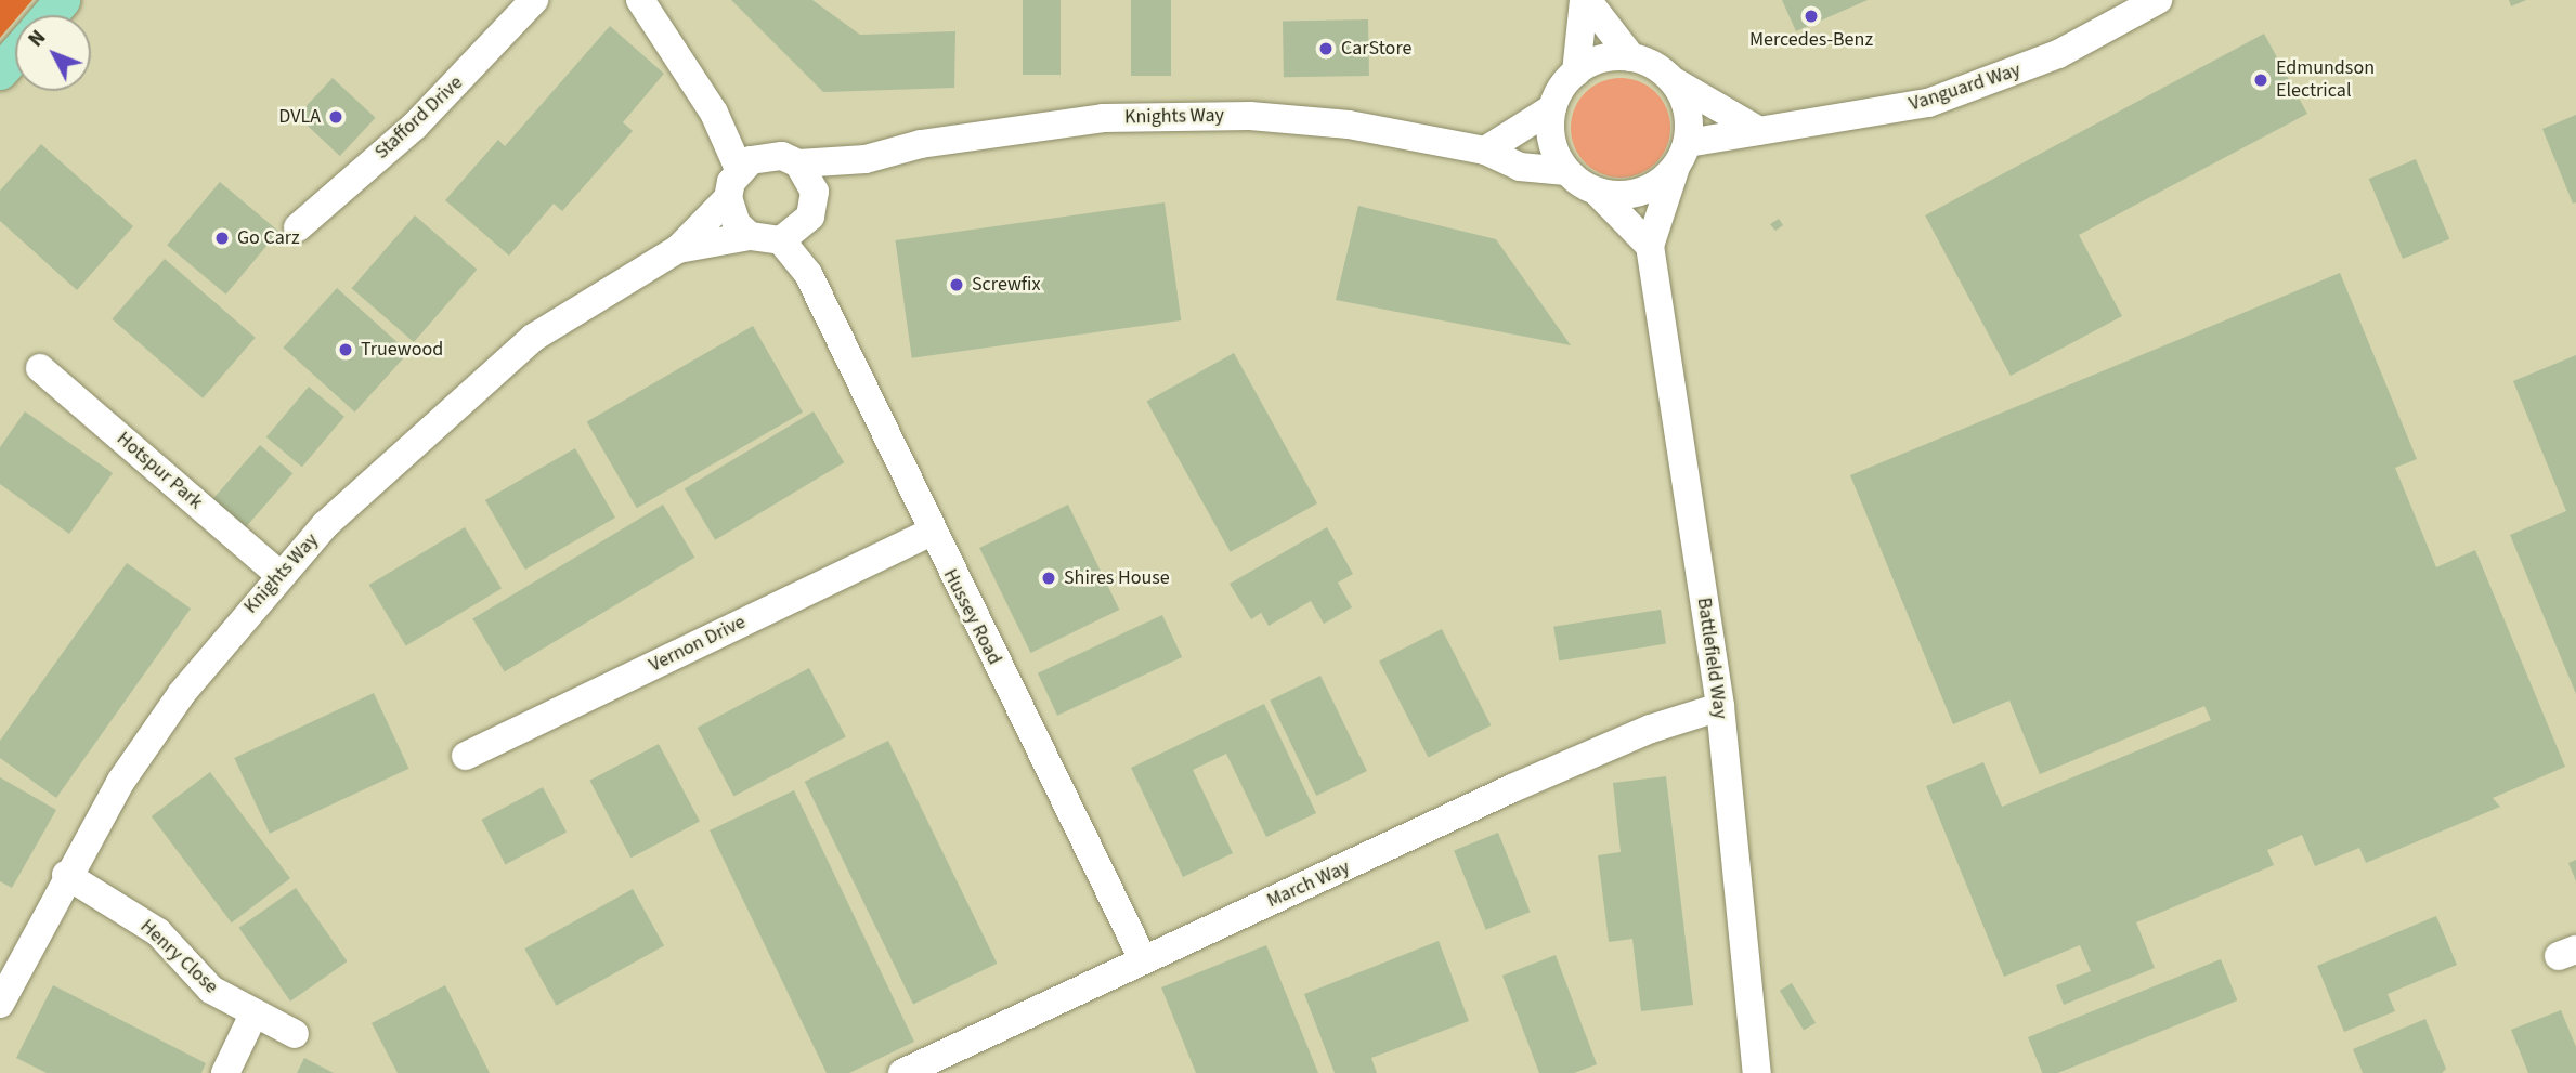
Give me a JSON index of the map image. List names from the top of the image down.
{
  "streets": {
    "street": [
      "Vanguard Way",
      "Knights Way",
      "Stafford Drive",
      "Hotspur Park",
      "Hussey Road",
      "Vernon Drive",
      "Battlefield Way",
      "March Way",
      "Henry Close"
    ]
  },
  "crossings": [
    ["Vanguard Way", "Knights Way"],
    ["Vanguard Way", "Battlefield Way"],
    ["Knights Way", "Hotspur Park"],
    ["Knights Way", "Hussey Road"],
    ["Knights Way", "Battlefield Way"],
    ["Knights Way", "Henry Close"],
    ["Hussey Road", "Vernon Drive"],
    ["Hussey Road", "March Way"],
    ["Battlefield Way", "March Way"]
  ],
  "places": [
    "Mercedes-Benz",
    "CarStore",
    "Edmundson Electrical",
    "DVLA",
    "Go Carz",
    "Screwfix",
    "Truewood",
    "Shires House"
  ],
  "north": "top left"
}
